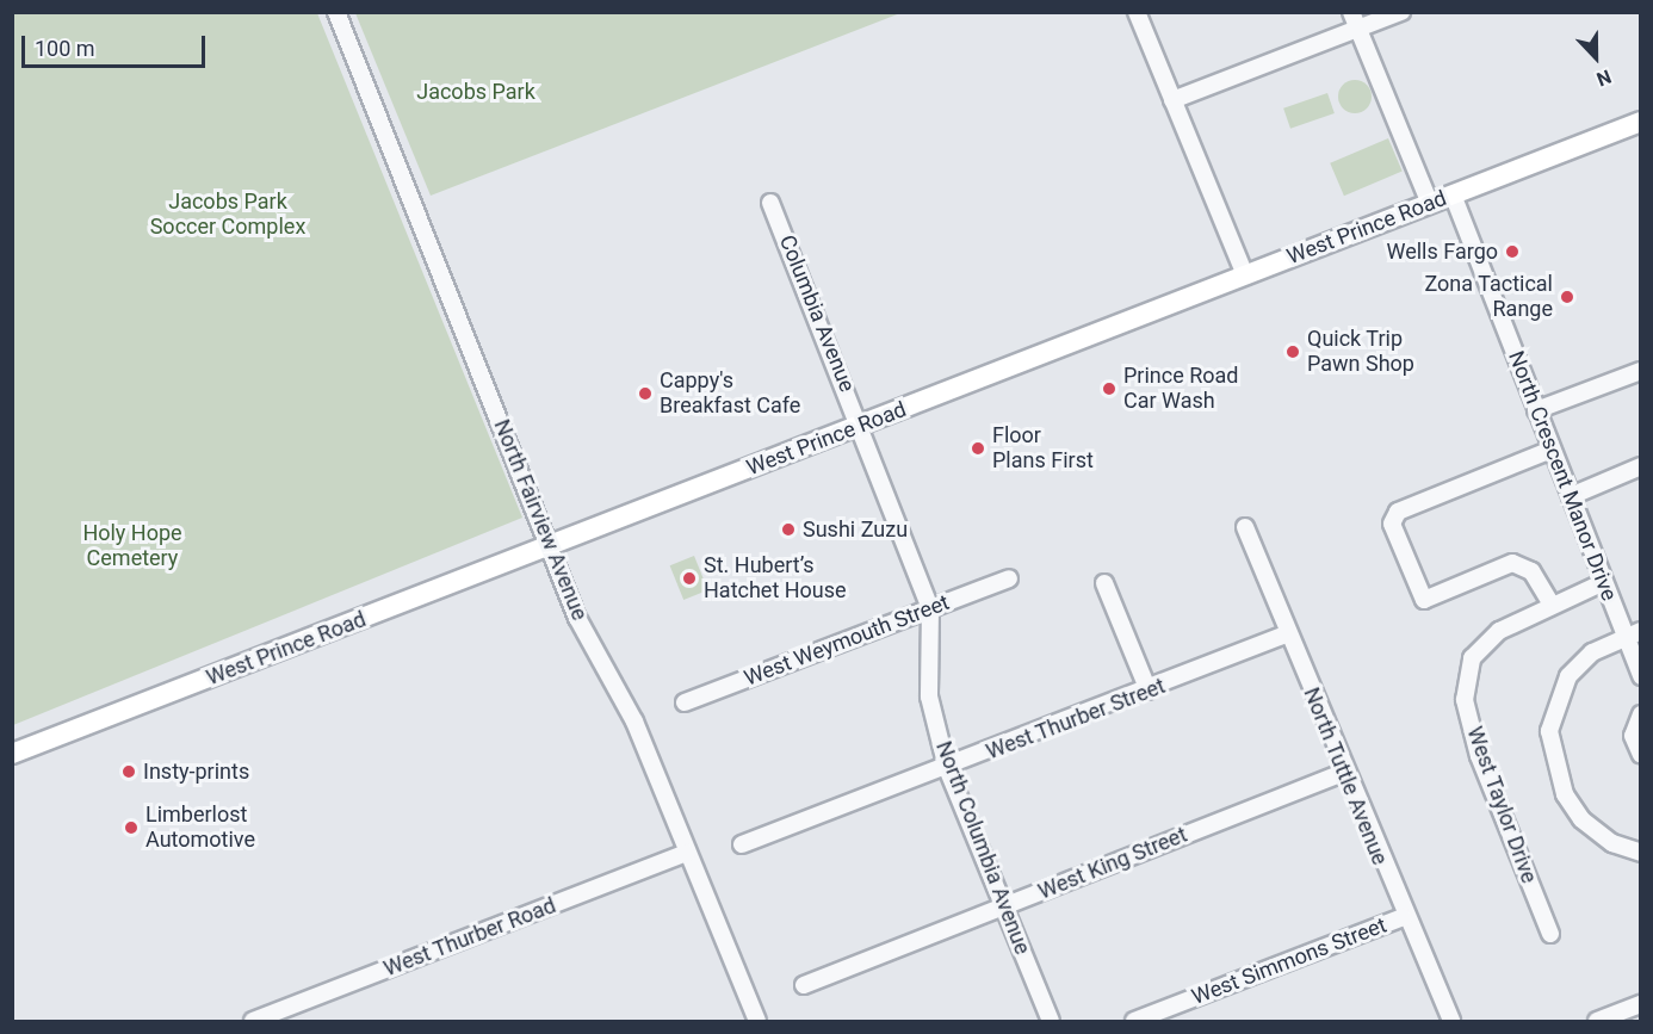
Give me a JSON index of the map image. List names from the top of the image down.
{
  "streets": {
    "main road": ["West Prince Road"],
    "street": [
      "Columbia Avenue",
      "North Crescent Manor Drive",
      "North Fairview Avenue",
      "West Weymouth Street",
      "West Thurber Street",
      "North Tuttle Avenue",
      "West Taylor Drive",
      "North Columbia Avenue",
      "West King Street",
      "West Thurber Road",
      "West Simmons Street"
    ]
  },
  "crossings": [
    ["West Prince Road", "Columbia Avenue"],
    ["West Prince Road", "North Crescent Manor Drive"],
    ["West Prince Road", "North Fairview Avenue"],
    ["West Prince Road", "North Columbia Avenue"],
    ["Columbia Avenue", "North Columbia Avenue"],
    ["North Crescent Manor Drive", "West Taylor Drive"],
    ["North Fairview Avenue", "West Thurber Road"],
    ["West Weymouth Street", "North Columbia Avenue"],
    ["West Thurber Street", "North Tuttle Avenue"],
    ["West Thurber Street", "North Columbia Avenue"],
    ["North Tuttle Avenue", "West King Street"],
    ["North Tuttle Avenue", "West Simmons Street"],
    ["North Columbia Avenue", "West King Street"]
  ],
  "parks": ["Jacobs Park", "Jacobs Park Soccer Complex", "Holy Hope Cemetery"],
  "places": [
    "Wells Fargo",
    "Zona Tactical Range",
    "Quick Trip Pawn Shop",
    "Prince Road Car Wash",
    "Cappy's Breakfast Cafe",
    "Floor Plans First",
    "Sushi Zuzu",
    "St. Hubert’s Hatchet House",
    "Insty-prints",
    "Limberlost Automotive"
  ],
  "scale_bar": "100 m",
  "north": "bottom"
}
